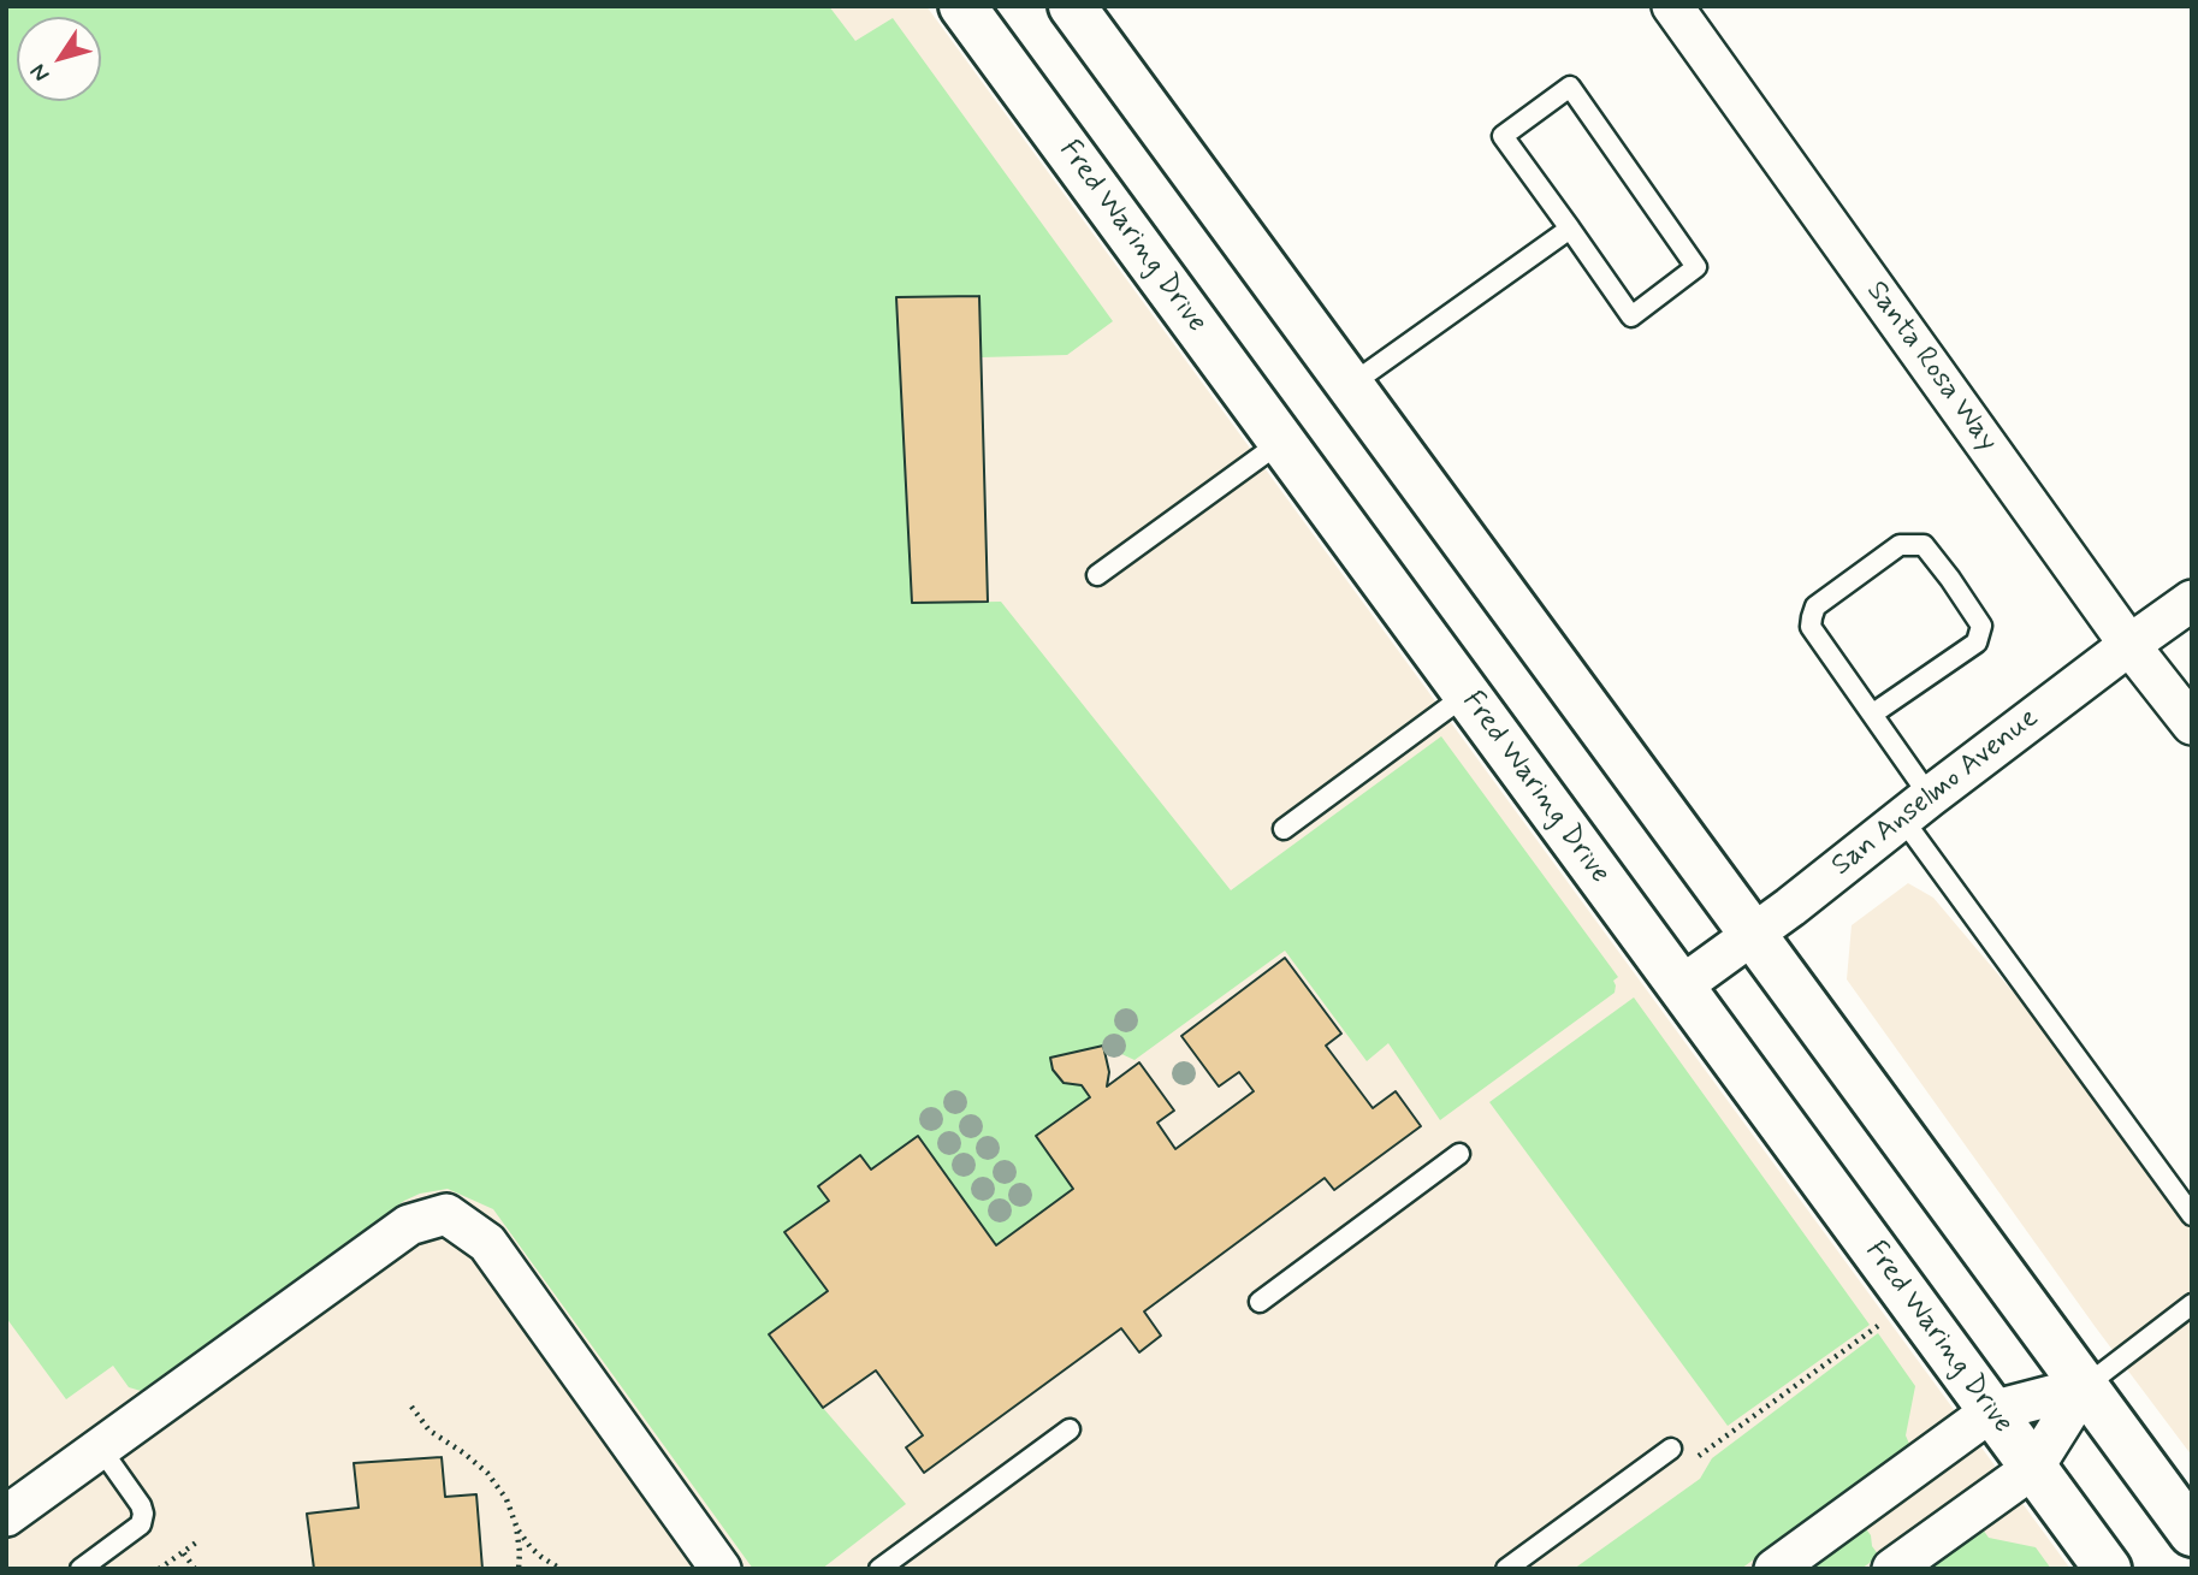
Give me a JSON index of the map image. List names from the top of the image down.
{
  "streets": {
    "main road": ["Fred Waring Drive"],
    "street": ["Santa Rosa Way", "San Anselmo Avenue"]
  },
  "crossings": [
    ["Fred Waring Drive", "San Anselmo Avenue"],
    ["Santa Rosa Way", "San Anselmo Avenue"]
  ],
  "north": "bottom left"
}
